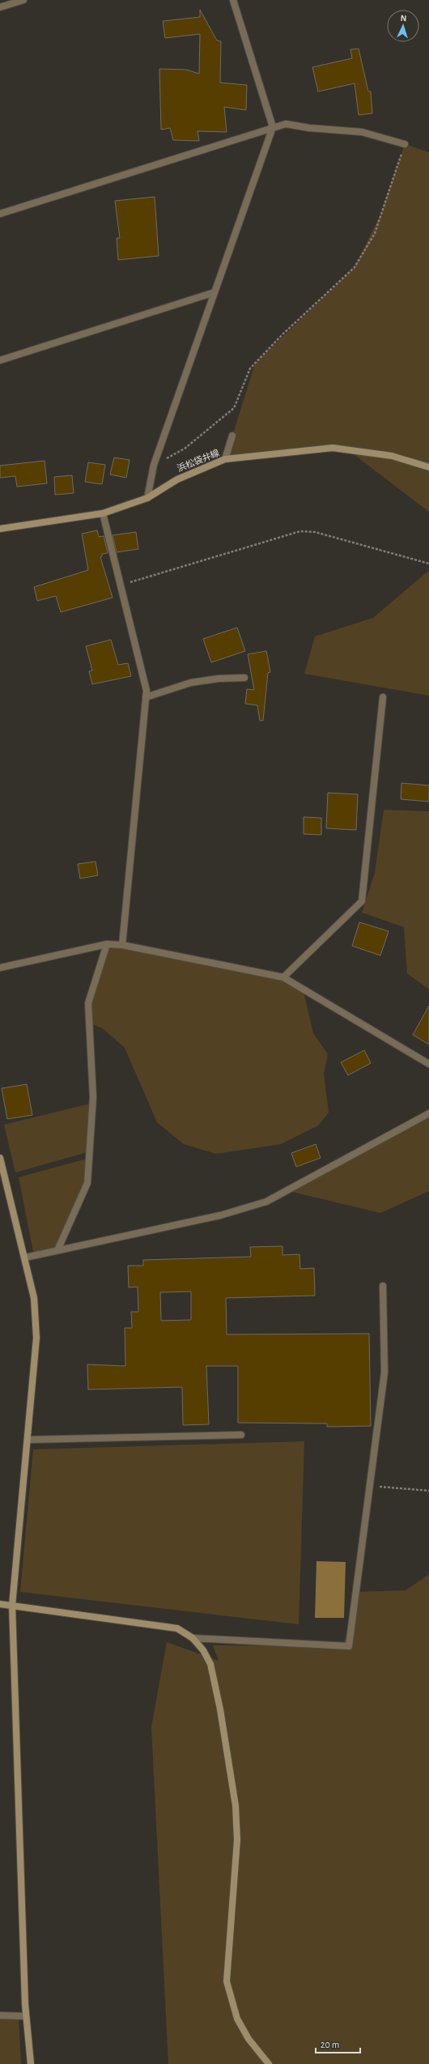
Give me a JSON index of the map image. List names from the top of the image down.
{
  "streets": {
    "street": ["浜松袋井線"]
  },
  "scale_bar": "20 m",
  "north": "top"
}
